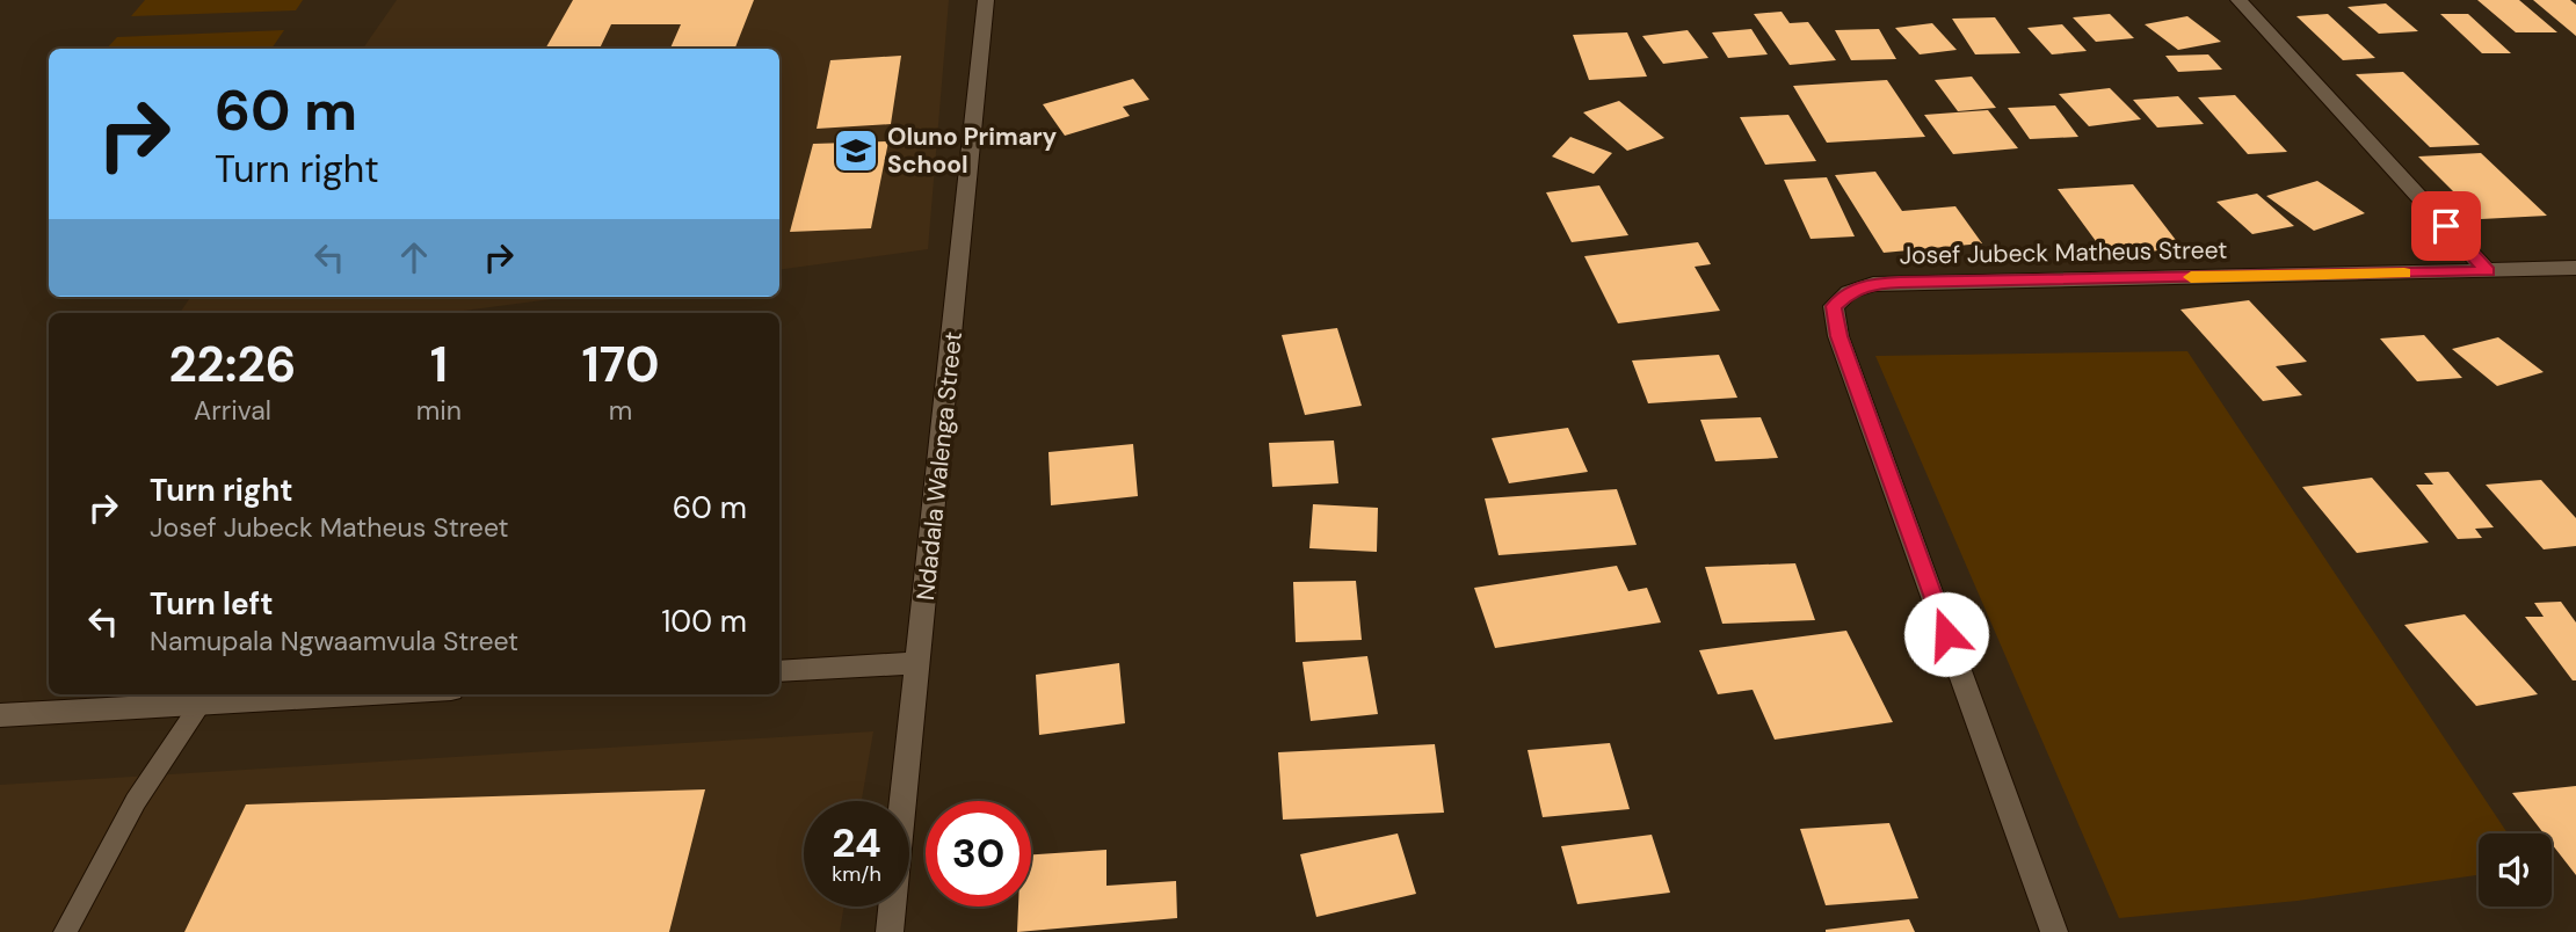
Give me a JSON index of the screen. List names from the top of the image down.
{
  "streets": {
    "street": ["Josef Jubeck Matheus Street", "Ndadala Walenga Street"]
  },
  "places": {
    "school or university": ["Oluno Primary School"]
  },
  "page": {
    "turn": ["60 m", "Turn right"],
    "eta": [
      "22:26",
      "Arrival",
      "1",
      "min",
      "170",
      "m"
    ],
    "list": [
      {
        "name": "Turn right",
        "note": "Josef Jubeck Matheus Street",
        "value": "60 m"
      },
      {
        "name": "Turn left",
        "note": "Namupala Ngwaamvula Street",
        "value": "100 m"
      }
    ],
    "speed": "24 km/h",
    "limit": "30"
  }
}
